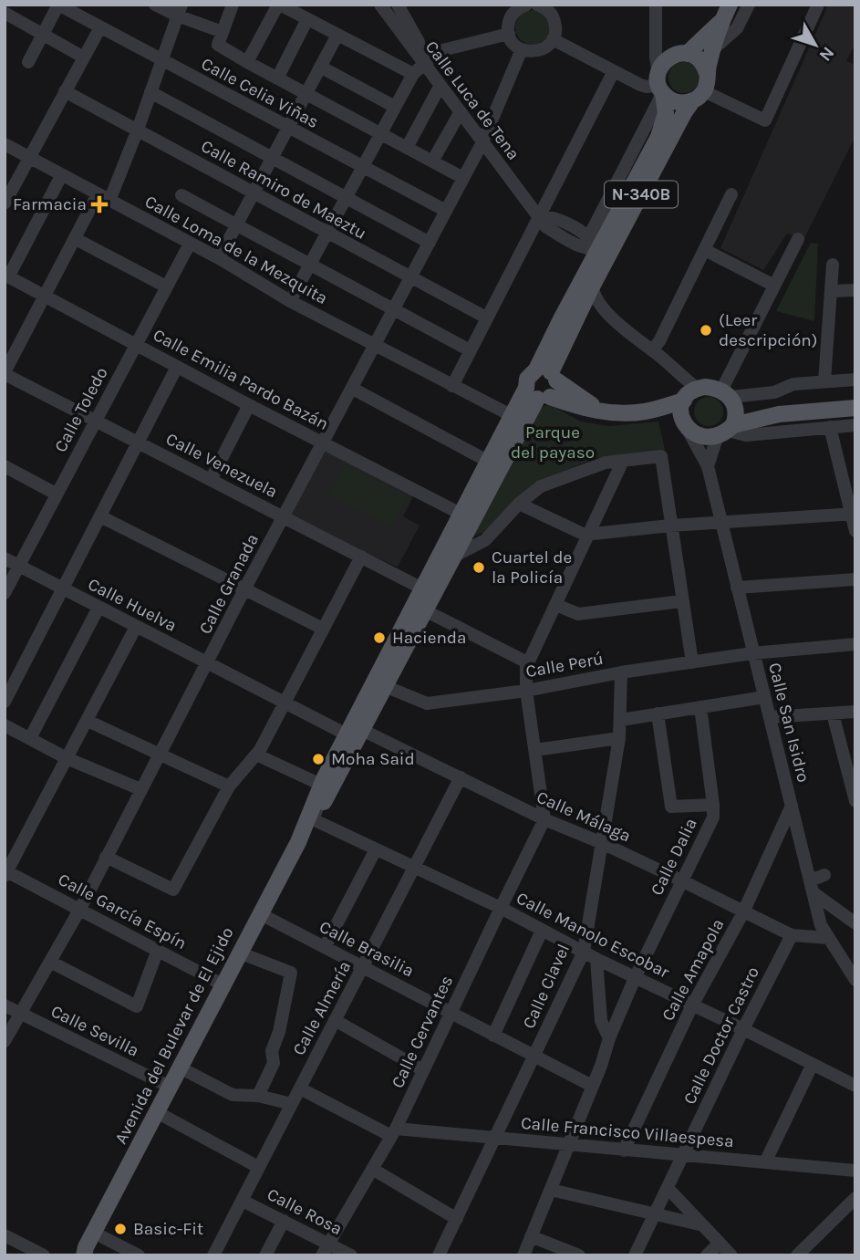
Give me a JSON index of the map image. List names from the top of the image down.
{
  "streets": {
    "main road": ["N-340B", "Avenida del Bulevar de El Ejido"],
    "street": [
      "Calle Celia Viñas",
      "Calle Luca de Tena",
      "Calle Ramiro de Maeztu",
      "Calle Loma de la Mezquita",
      "Calle Emilia Pardo Bazán",
      "Calle Toledo",
      "Calle Venezuela",
      "Calle Granada",
      "Calle Huelva",
      "Calle Perú",
      "Calle San Isidro",
      "Calle Málaga",
      "Calle Dalia",
      "Calle García Espín",
      "Calle Manolo Escobar",
      "Calle Brasilia",
      "Calle Amapola",
      "Calle Clavel",
      "Calle Almería",
      "Calle Sevilla",
      "Calle Cervantes",
      "Calle Doctor Castro",
      "Calle Francisco Villaespesa",
      "Calle Rosa"
    ]
  },
  "crossings": [
    ["Calle Celia Viñas", "Calle Granada"],
    ["Calle Luca de Tena", "Calle Granada"],
    ["Calle Ramiro de Maeztu", "Calle Granada"],
    ["N-340B", "Avenida del Bulevar de El Ejido"],
    ["Calle Loma de la Mezquita", "Calle Toledo"],
    ["Calle Loma de la Mezquita", "Calle Granada"],
    ["Calle Loma de la Mezquita", "Avenida del Bulevar de El Ejido"],
    ["Calle Emilia Pardo Bazán", "Calle Toledo"],
    ["Calle Emilia Pardo Bazán", "Calle Granada"],
    ["Calle Emilia Pardo Bazán", "Avenida del Bulevar de El Ejido"],
    ["Calle Toledo", "Calle Venezuela"],
    ["Calle Toledo", "Calle Huelva"],
    ["Calle Venezuela", "Calle Granada"],
    ["Calle Venezuela", "Avenida del Bulevar de El Ejido"],
    ["Calle Granada", "Calle Huelva"],
    ["Calle Granada", "Calle García Espín"],
    ["Calle Granada", "Calle Sevilla"],
    ["Calle Huelva", "Calle Málaga"],
    ["Calle Huelva", "Avenida del Bulevar de El Ejido"],
    ["Calle Perú", "Calle San Isidro"],
    ["Calle Perú", "Calle Clavel"],
    ["Calle Perú", "Avenida del Bulevar de El Ejido"],
    ["Calle San Isidro", "Calle Amapola"],
    ["Calle Málaga", "Calle Dalia"],
    ["Calle Málaga", "Calle Amapola"],
    ["Calle Málaga", "Calle Clavel"],
    ["Calle Málaga", "Calle Almería"],
    ["Calle Málaga", "Calle Cervantes"],
    ["Calle Málaga", "Avenida del Bulevar de El Ejido"],
    ["Calle Málaga", "Calle Doctor Castro"],
    ["Calle Dalia", "Calle Manolo Escobar"],
    ["Calle Dalia", "Calle Brasilia"],
    ["Calle Dalia", "Calle Francisco Villaespesa"],
    ["Calle García Espín", "Avenida del Bulevar de El Ejido"],
    ["Calle Manolo Escobar", "Calle Amapola"],
    ["Calle Manolo Escobar", "Calle Clavel"],
    ["Calle Manolo Escobar", "Calle Almería"],
    ["Calle Manolo Escobar", "Calle Cervantes"],
    ["Calle Manolo Escobar", "Avenida del Bulevar de El Ejido"],
    ["Calle Manolo Escobar", "Calle Doctor Castro"],
    ["Calle Brasilia", "Calle Clavel"],
    ["Calle Brasilia", "Calle Almería"],
    ["Calle Brasilia", "Calle Cervantes"],
    ["Calle Brasilia", "Avenida del Bulevar de El Ejido"],
    ["Calle Amapola", "Calle Francisco Villaespesa"],
    ["Calle Clavel", "Calle Francisco Villaespesa"],
    ["Calle Almería", "Calle Rosa"],
    ["Calle Sevilla", "Avenida del Bulevar de El Ejido"],
    ["Calle Cervantes", "Calle Francisco Villaespesa"],
    ["Calle Cervantes", "Calle Rosa"],
    ["Calle Doctor Castro", "Calle Francisco Villaespesa"]
  ],
  "parks": ["Parque del payaso"],
  "places": {
    "health": ["Farmacia"],
    "other": [
      "(Leer descripción)",
      "Cuartel de la Policía",
      "Hacienda",
      "Moha Said",
      "Basic-Fit"
    ]
  },
  "north": "bottom right"
}
